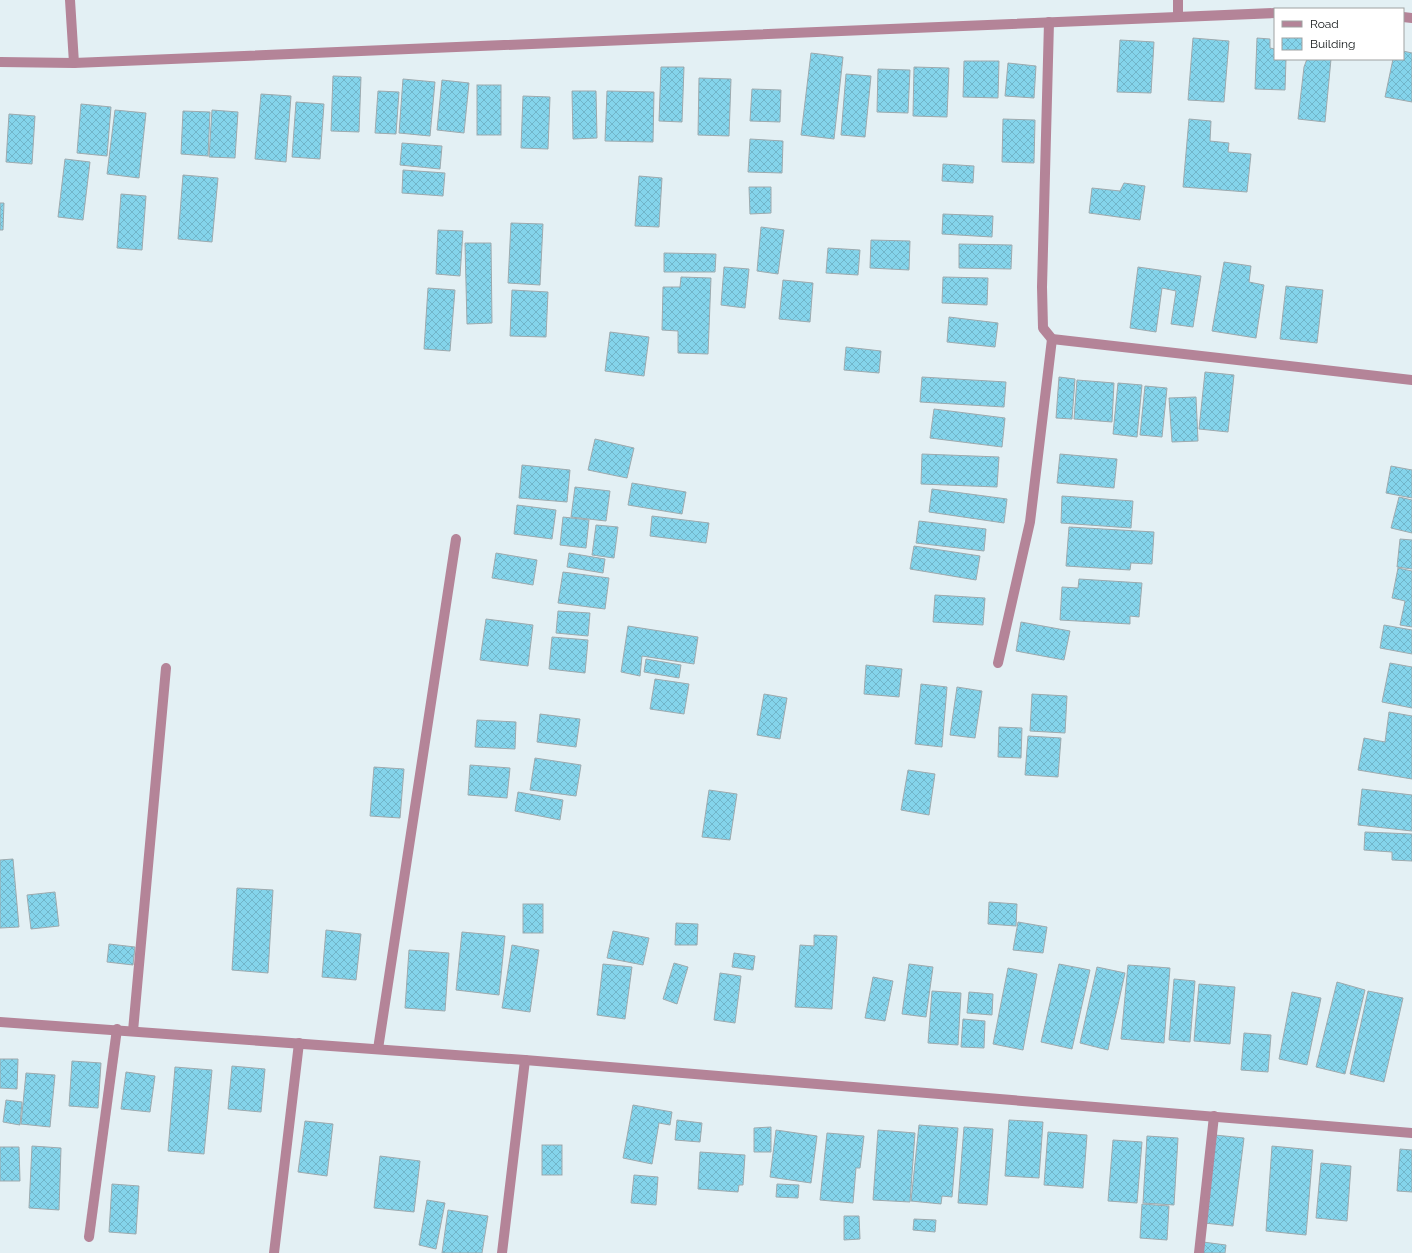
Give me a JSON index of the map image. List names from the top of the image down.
{
  "legend": ["Road", "Building"]
}
